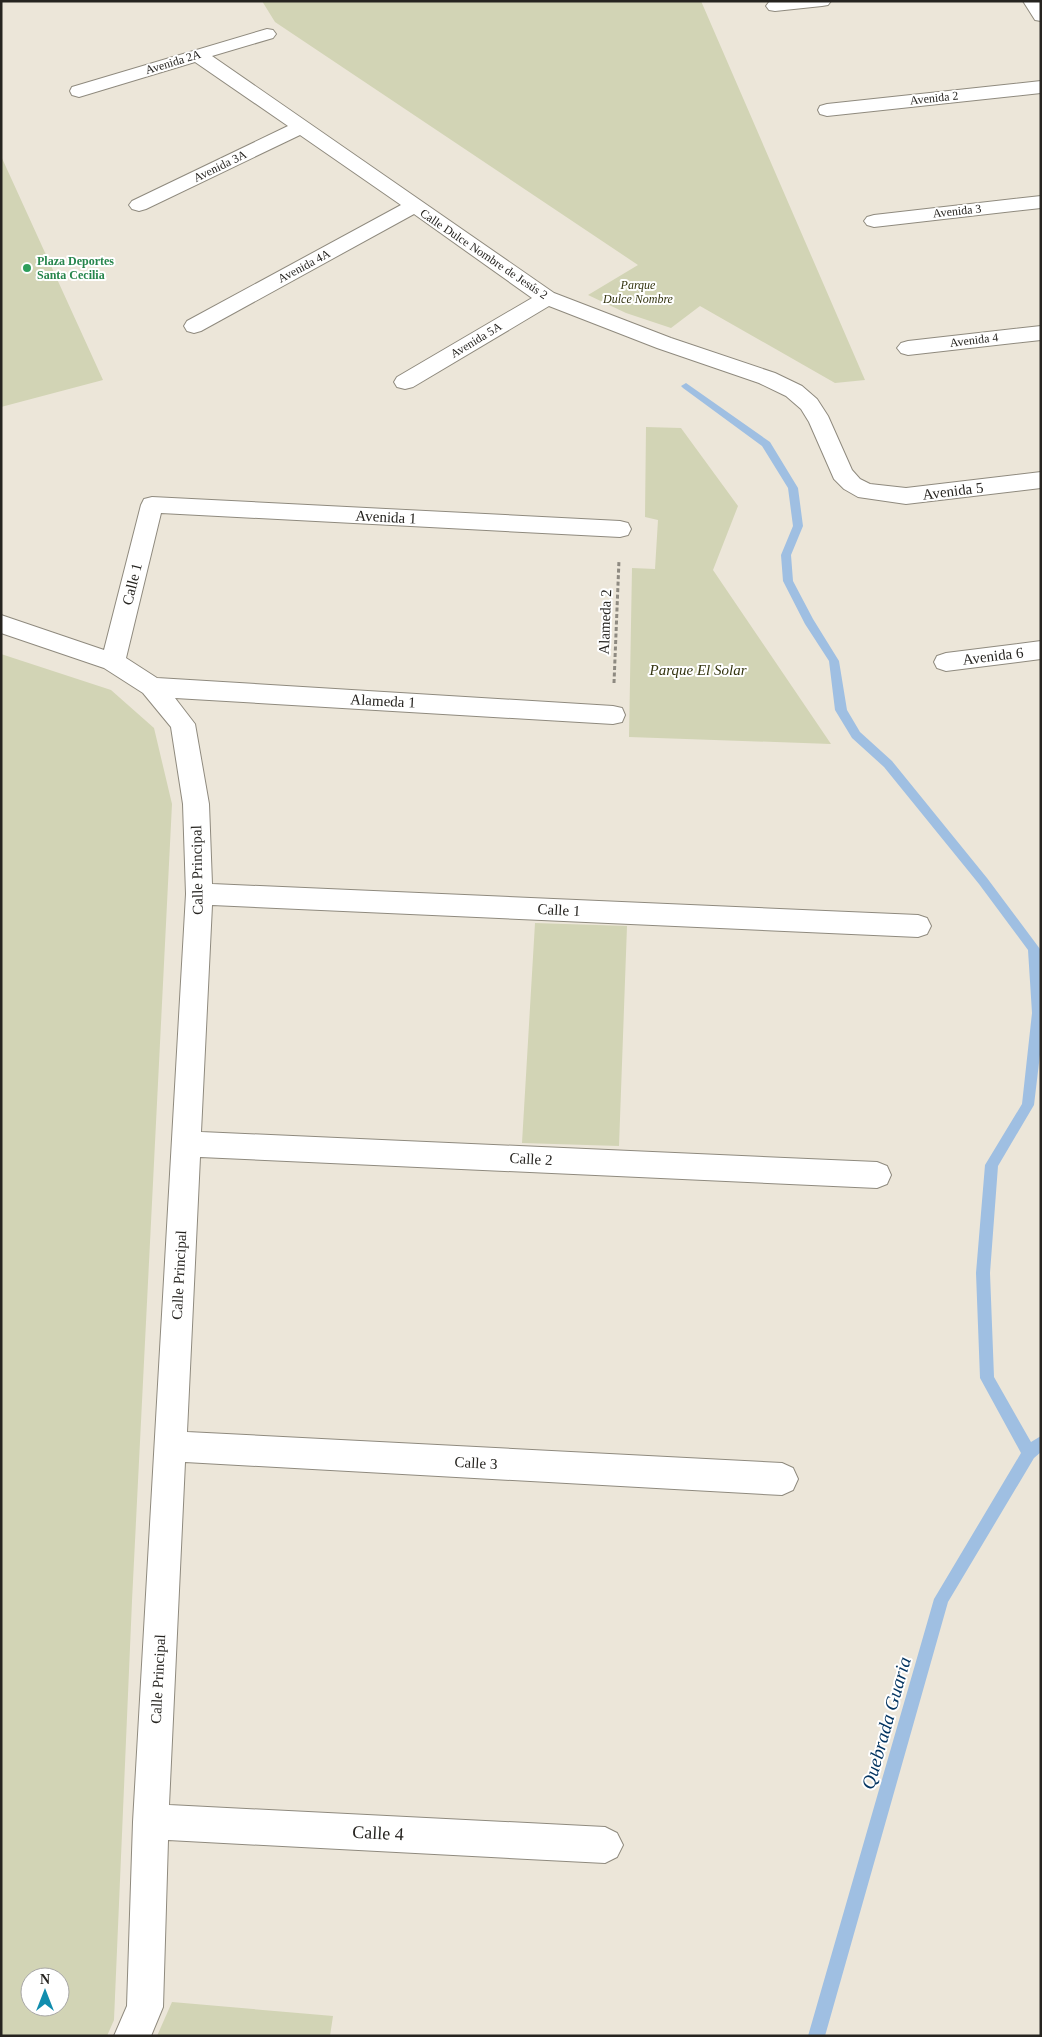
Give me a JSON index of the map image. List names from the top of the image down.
{
  "streets": {
    "street": [
      "Avenida 2A",
      "Avenida 2",
      "Avenida 3A",
      "Avenida 3",
      "Calle Dulce Nombre de Jesús 2",
      "Avenida 4A",
      "Avenida 5A",
      "Avenida 4",
      "Avenida 5",
      "Avenida 1",
      "Calle 1",
      "Avenida 6",
      "Alameda 1",
      "Calle Principal",
      "Calle 2",
      "Calle 3",
      "Calle 4"
    ],
    "path": ["Alameda 2"]
  },
  "crossings": [
    ["Avenida 2A", "Calle Dulce Nombre de Jesús 2"],
    ["Avenida 3A", "Calle Dulce Nombre de Jesús 2"],
    ["Calle Dulce Nombre de Jesús 2", "Avenida 4A"],
    ["Calle Dulce Nombre de Jesús 2", "Avenida 5A"],
    ["Calle Dulce Nombre de Jesús 2", "Avenida 5"],
    ["Avenida 1", "Calle 1"],
    ["Avenida 1", "Alameda 2"],
    ["Calle 1", "Calle Principal"],
    ["Alameda 2", "Alameda 1"],
    ["Alameda 1", "Calle Principal"],
    ["Calle Principal", "Calle 2"],
    ["Calle Principal", "Calle 3"],
    ["Calle Principal", "Calle 4"]
  ],
  "water": ["Quebrada Guaria"],
  "parks": ["Parque Dulce Nombre", "Parque El Solar"],
  "places": ["Plaza Deportes Santa Cecilia"],
  "north": "top"
}
